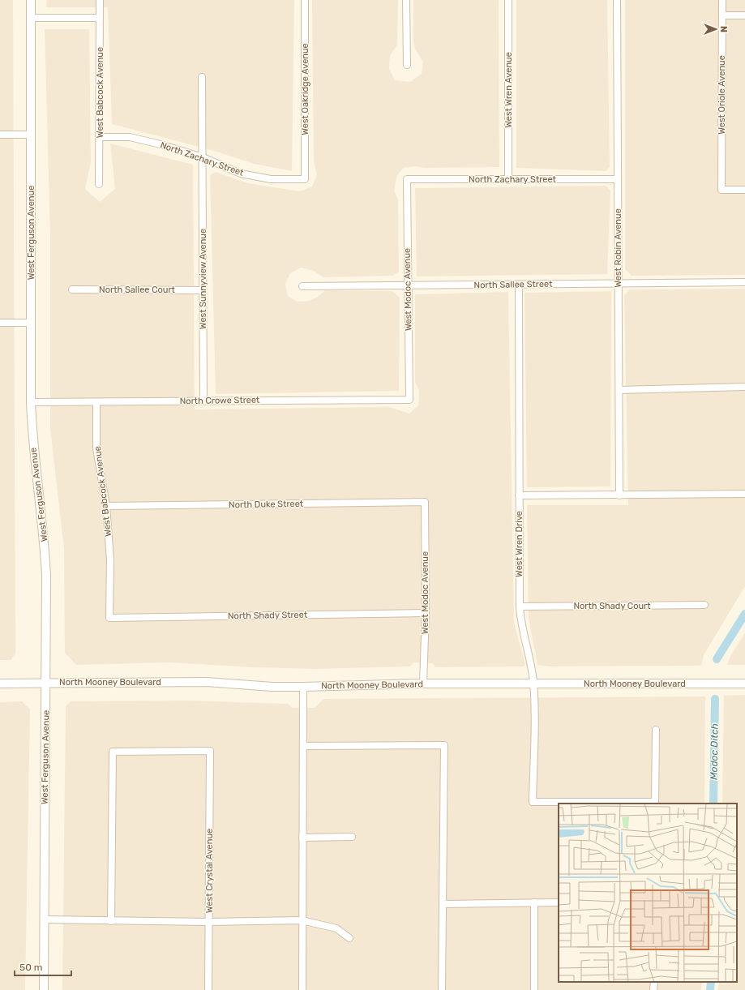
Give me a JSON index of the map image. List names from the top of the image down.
{
  "streets": {
    "street": [
      "West Oakridge Avenue",
      "West Wren Avenue",
      "West Babcock Avenue",
      "West Oriole Avenue",
      "North Zachary Street",
      "West Ferguson Avenue",
      "West Robin Avenue",
      "West Sunnyview Avenue",
      "North Sallee Street",
      "North Sallee Court",
      "West Modoc Avenue",
      "North Crowe Street",
      "North Duke Street",
      "West Wren Drive",
      "North Shady Court",
      "North Shady Street",
      "North Mooney Boulevard",
      "West Crystal Avenue"
    ]
  },
  "crossings": [
    ["West Oakridge Avenue", "North Zachary Street"],
    ["West Wren Avenue", "North Zachary Street"],
    ["West Babcock Avenue", "North Zachary Street"],
    ["West Babcock Avenue", "North Crowe Street"],
    ["West Babcock Avenue", "North Duke Street"],
    ["West Babcock Avenue", "North Shady Street"],
    ["North Zachary Street", "West Robin Avenue"],
    ["North Zachary Street", "West Sunnyview Avenue"],
    ["North Zachary Street", "West Modoc Avenue"],
    ["West Ferguson Avenue", "North Crowe Street"],
    ["West Ferguson Avenue", "North Mooney Boulevard"],
    ["West Robin Avenue", "North Sallee Street"],
    ["West Sunnyview Avenue", "North Sallee Court"],
    ["West Sunnyview Avenue", "North Crowe Street"],
    ["North Sallee Street", "West Modoc Avenue"],
    ["North Sallee Street", "West Wren Drive"],
    ["West Modoc Avenue", "North Crowe Street"],
    ["West Modoc Avenue", "North Duke Street"],
    ["West Modoc Avenue", "North Shady Street"],
    ["West Modoc Avenue", "North Mooney Boulevard"],
    ["West Wren Drive", "North Shady Court"],
    ["West Wren Drive", "North Mooney Boulevard"]
  ],
  "water": ["Modoc Ditch"],
  "scale_bar": "50 m",
  "north": "right"
}
